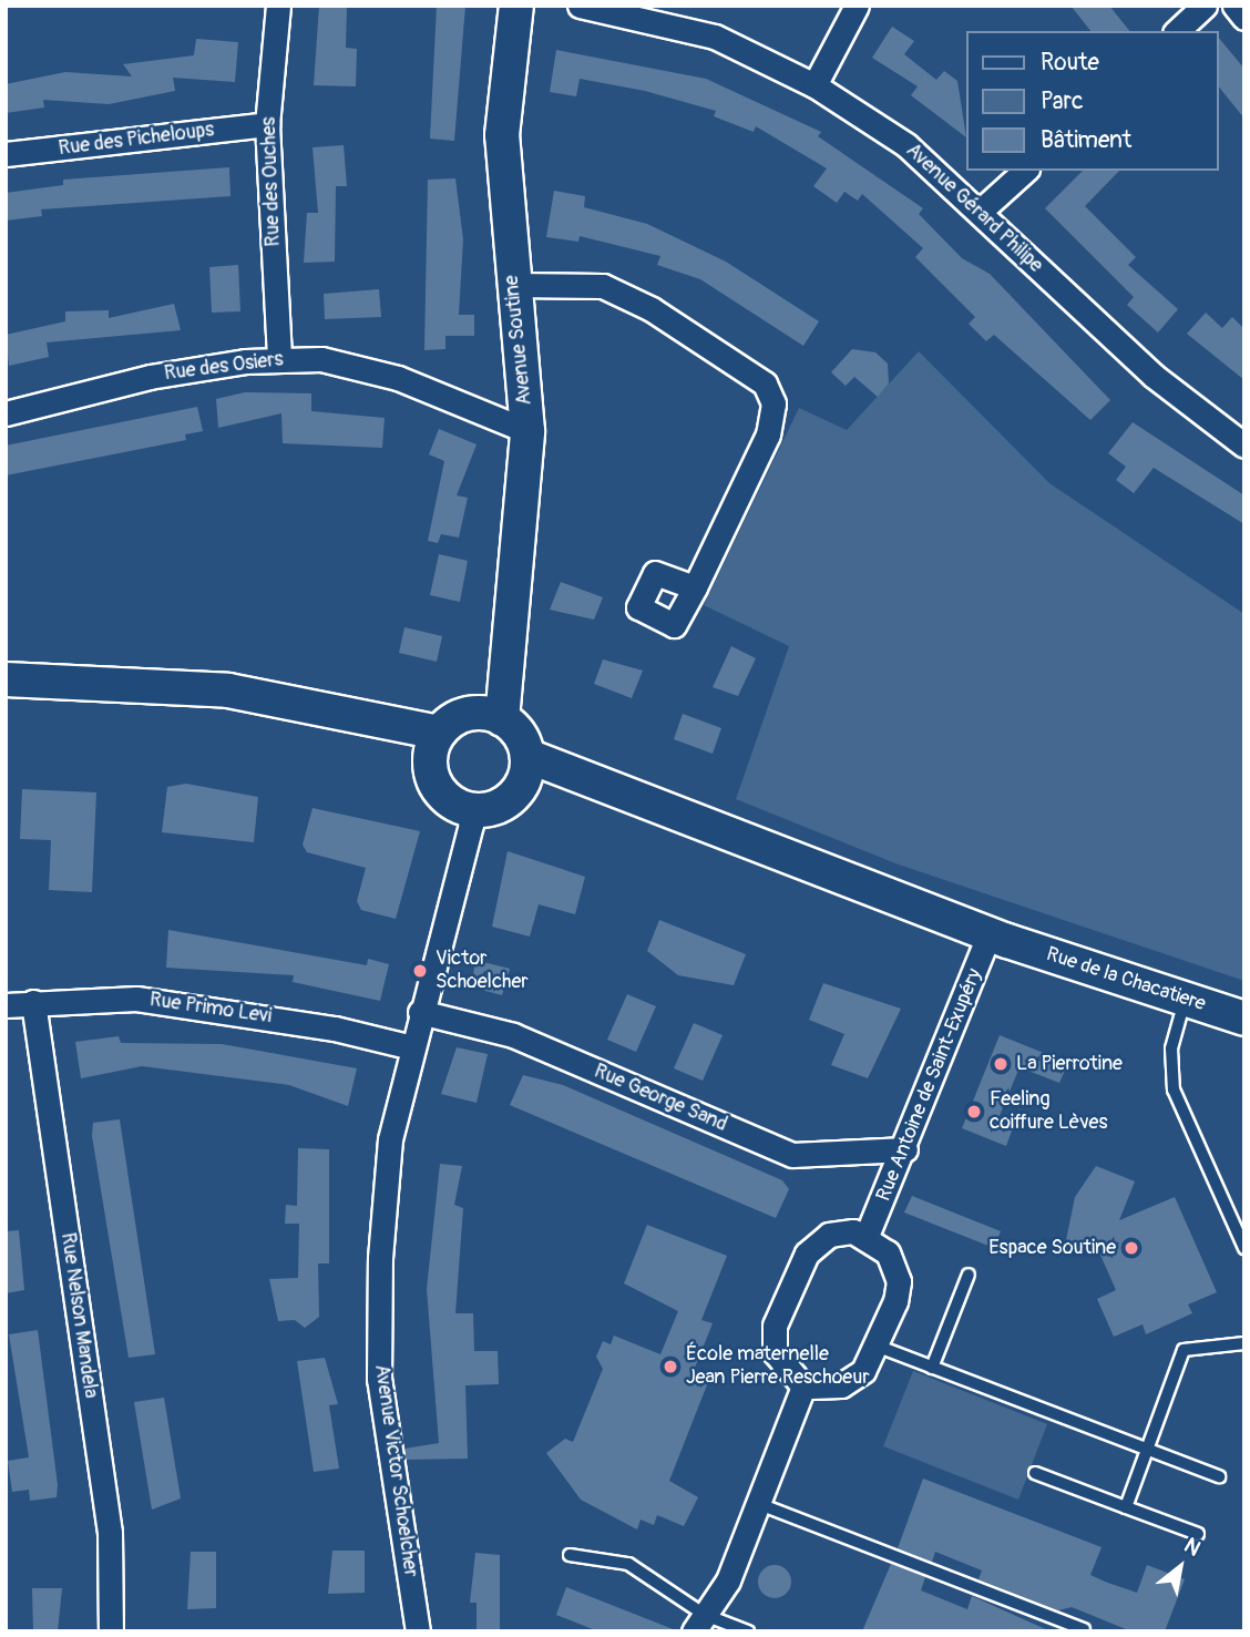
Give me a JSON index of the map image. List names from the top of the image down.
{
  "streets": {
    "street": [
      "Rue des Picheloups",
      "Rue des Ouches",
      "Avenue Gérard Philipe",
      "Avenue Soutine",
      "Rue des Osiers",
      "Rue de la Chacatiere",
      "Rue Primo Levi",
      "Rue Antoine de Saint-Exupéry",
      "Rue George Sand",
      "Rue Nelson Mandela",
      "Avenue Victor Schoelcher"
    ]
  },
  "crossings": [
    ["Rue des Picheloups", "Rue des Ouches"],
    ["Rue des Ouches", "Rue des Osiers"],
    ["Avenue Soutine", "Rue des Osiers"],
    ["Avenue Soutine", "Rue de la Chacatiere"],
    ["Avenue Soutine", "Avenue Victor Schoelcher"],
    ["Rue de la Chacatiere", "Rue Antoine de Saint-Exupéry"],
    ["Rue de la Chacatiere", "Avenue Victor Schoelcher"],
    ["Rue Primo Levi", "Rue Nelson Mandela"],
    ["Rue Primo Levi", "Avenue Victor Schoelcher"],
    ["Rue Antoine de Saint-Exupéry", "Rue George Sand"],
    ["Rue George Sand", "Avenue Victor Schoelcher"]
  ],
  "places": [
    "Victor Schoelcher",
    "La Pierrotine",
    "Feeling coiffure Lèves",
    "Espace Soutine",
    "École maternelle Jean Pierre Reschoeur"
  ],
  "legend": ["Route", "Parc", "Bâtiment"],
  "north": "top right"
}
